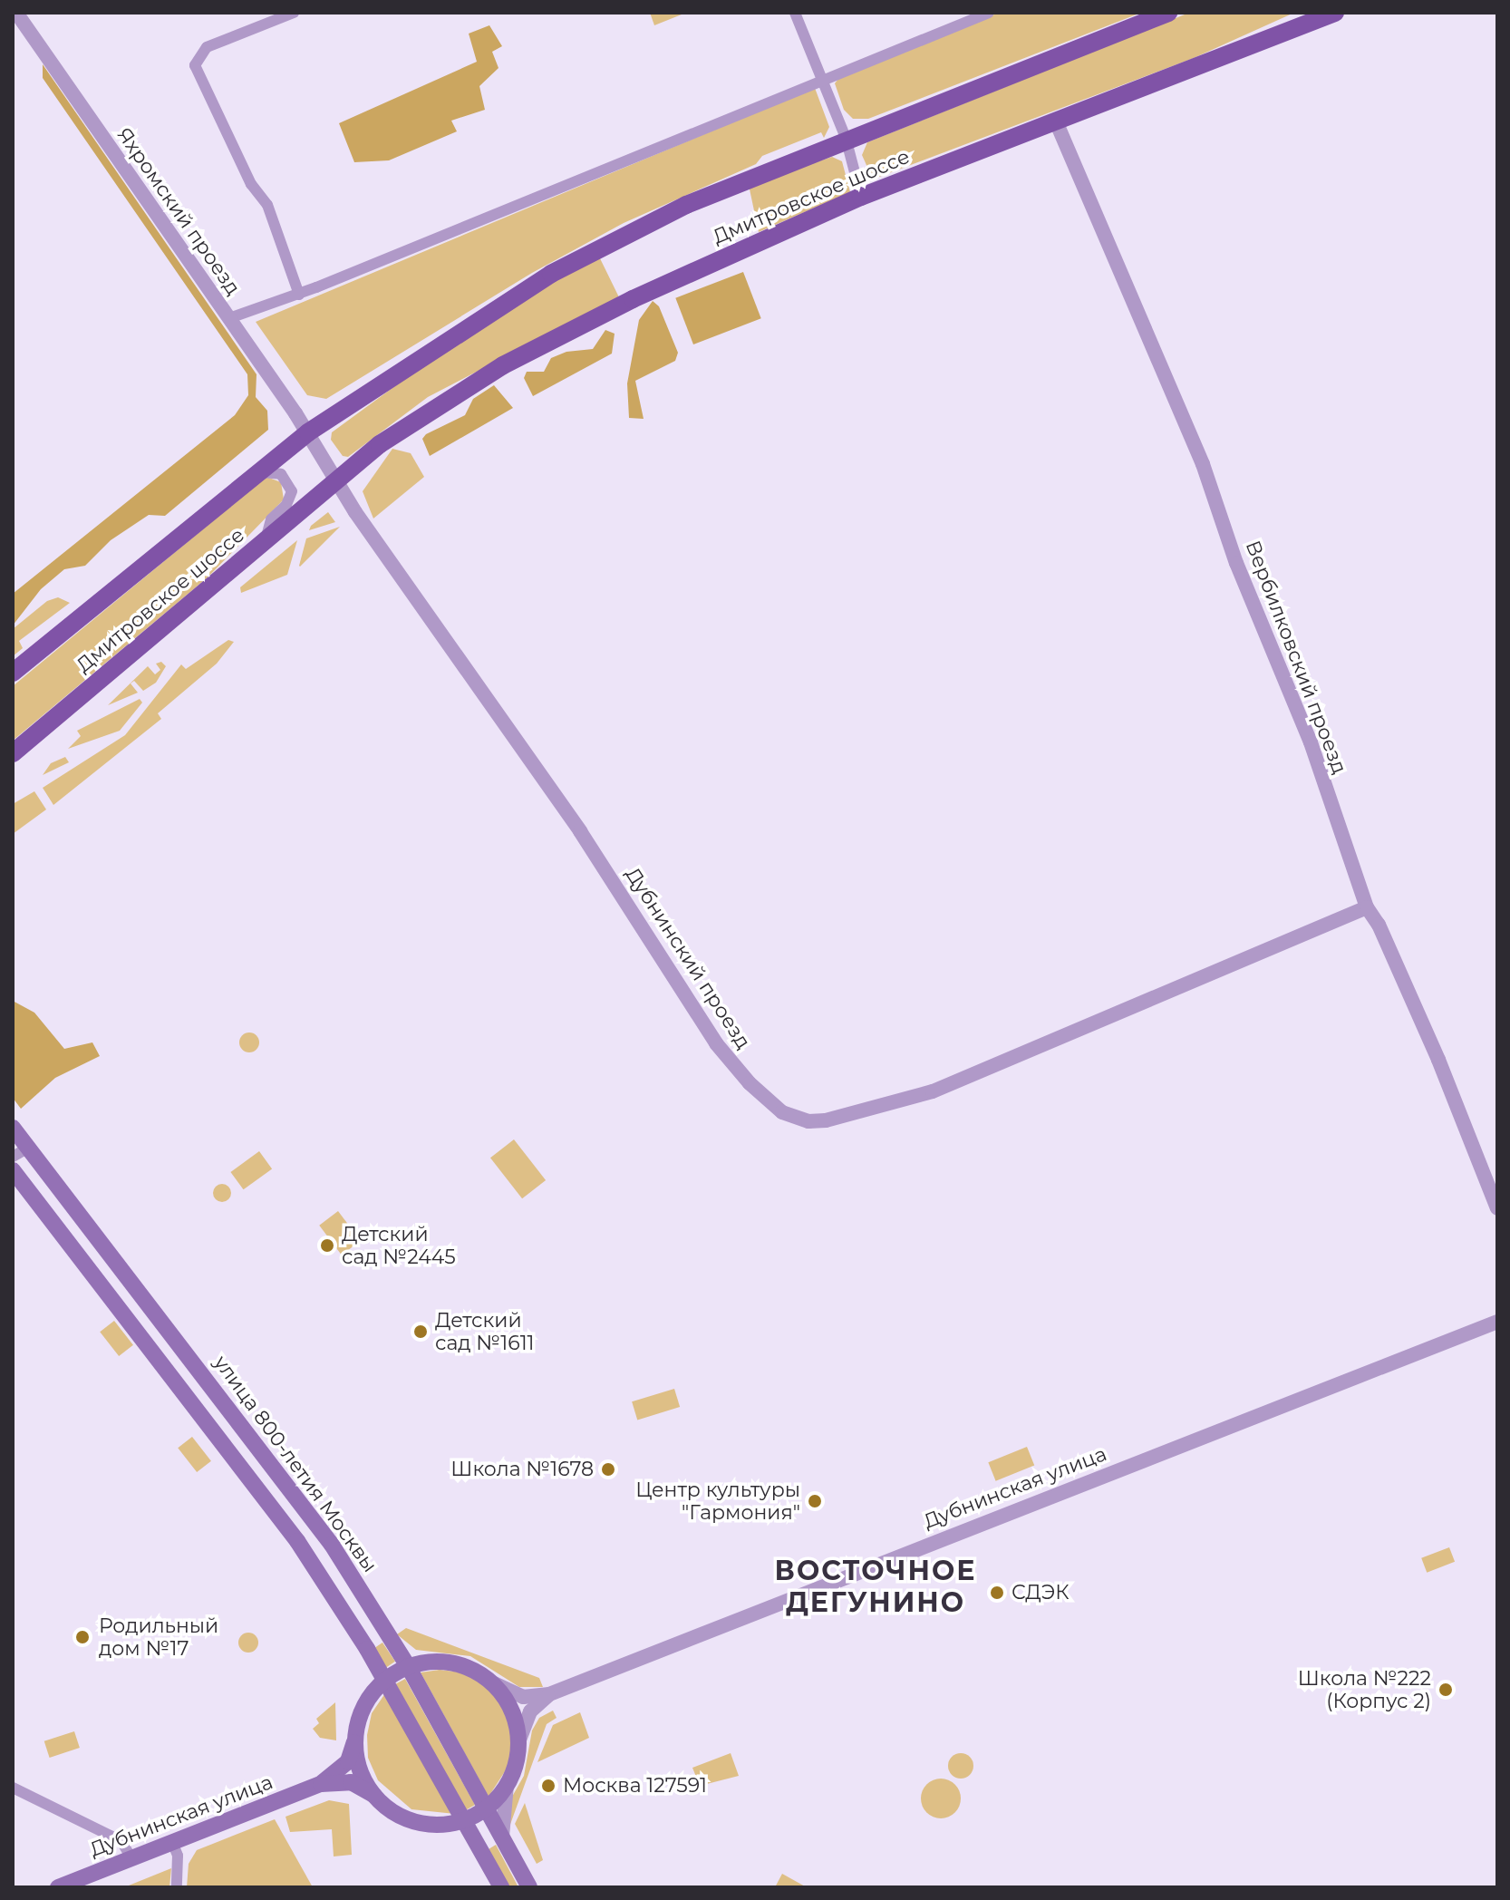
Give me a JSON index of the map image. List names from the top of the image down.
{
  "streets": {
    "main road": ["Дмитровское шоссе", "улица 800-летия Москвы", "Дубнинская улица"],
    "street": ["Яхромский проезд", "Вербилковский проезд", "Дубнинский проезд"]
  },
  "crossings": [
    ["Дмитровское шоссе", "Яхромский проезд"],
    ["Дмитровское шоссе", "Вербилковский проезд"],
    ["Дмитровское шоссе", "Дубнинский проезд"],
    ["Вербилковский проезд", "Дубнинский проезд"]
  ],
  "districts": ["ВОСТОЧНОЕ ДЕГУНИНО"],
  "places": [
    "Детский сад №2445",
    "Детский сад №1611",
    "Школа №1678",
    "Центр культуры \"Гармония\"",
    "СДЭК",
    "Родильный дом №17",
    "Школа №222 (Корпус 2)",
    "Москва 127591"
  ]
}
